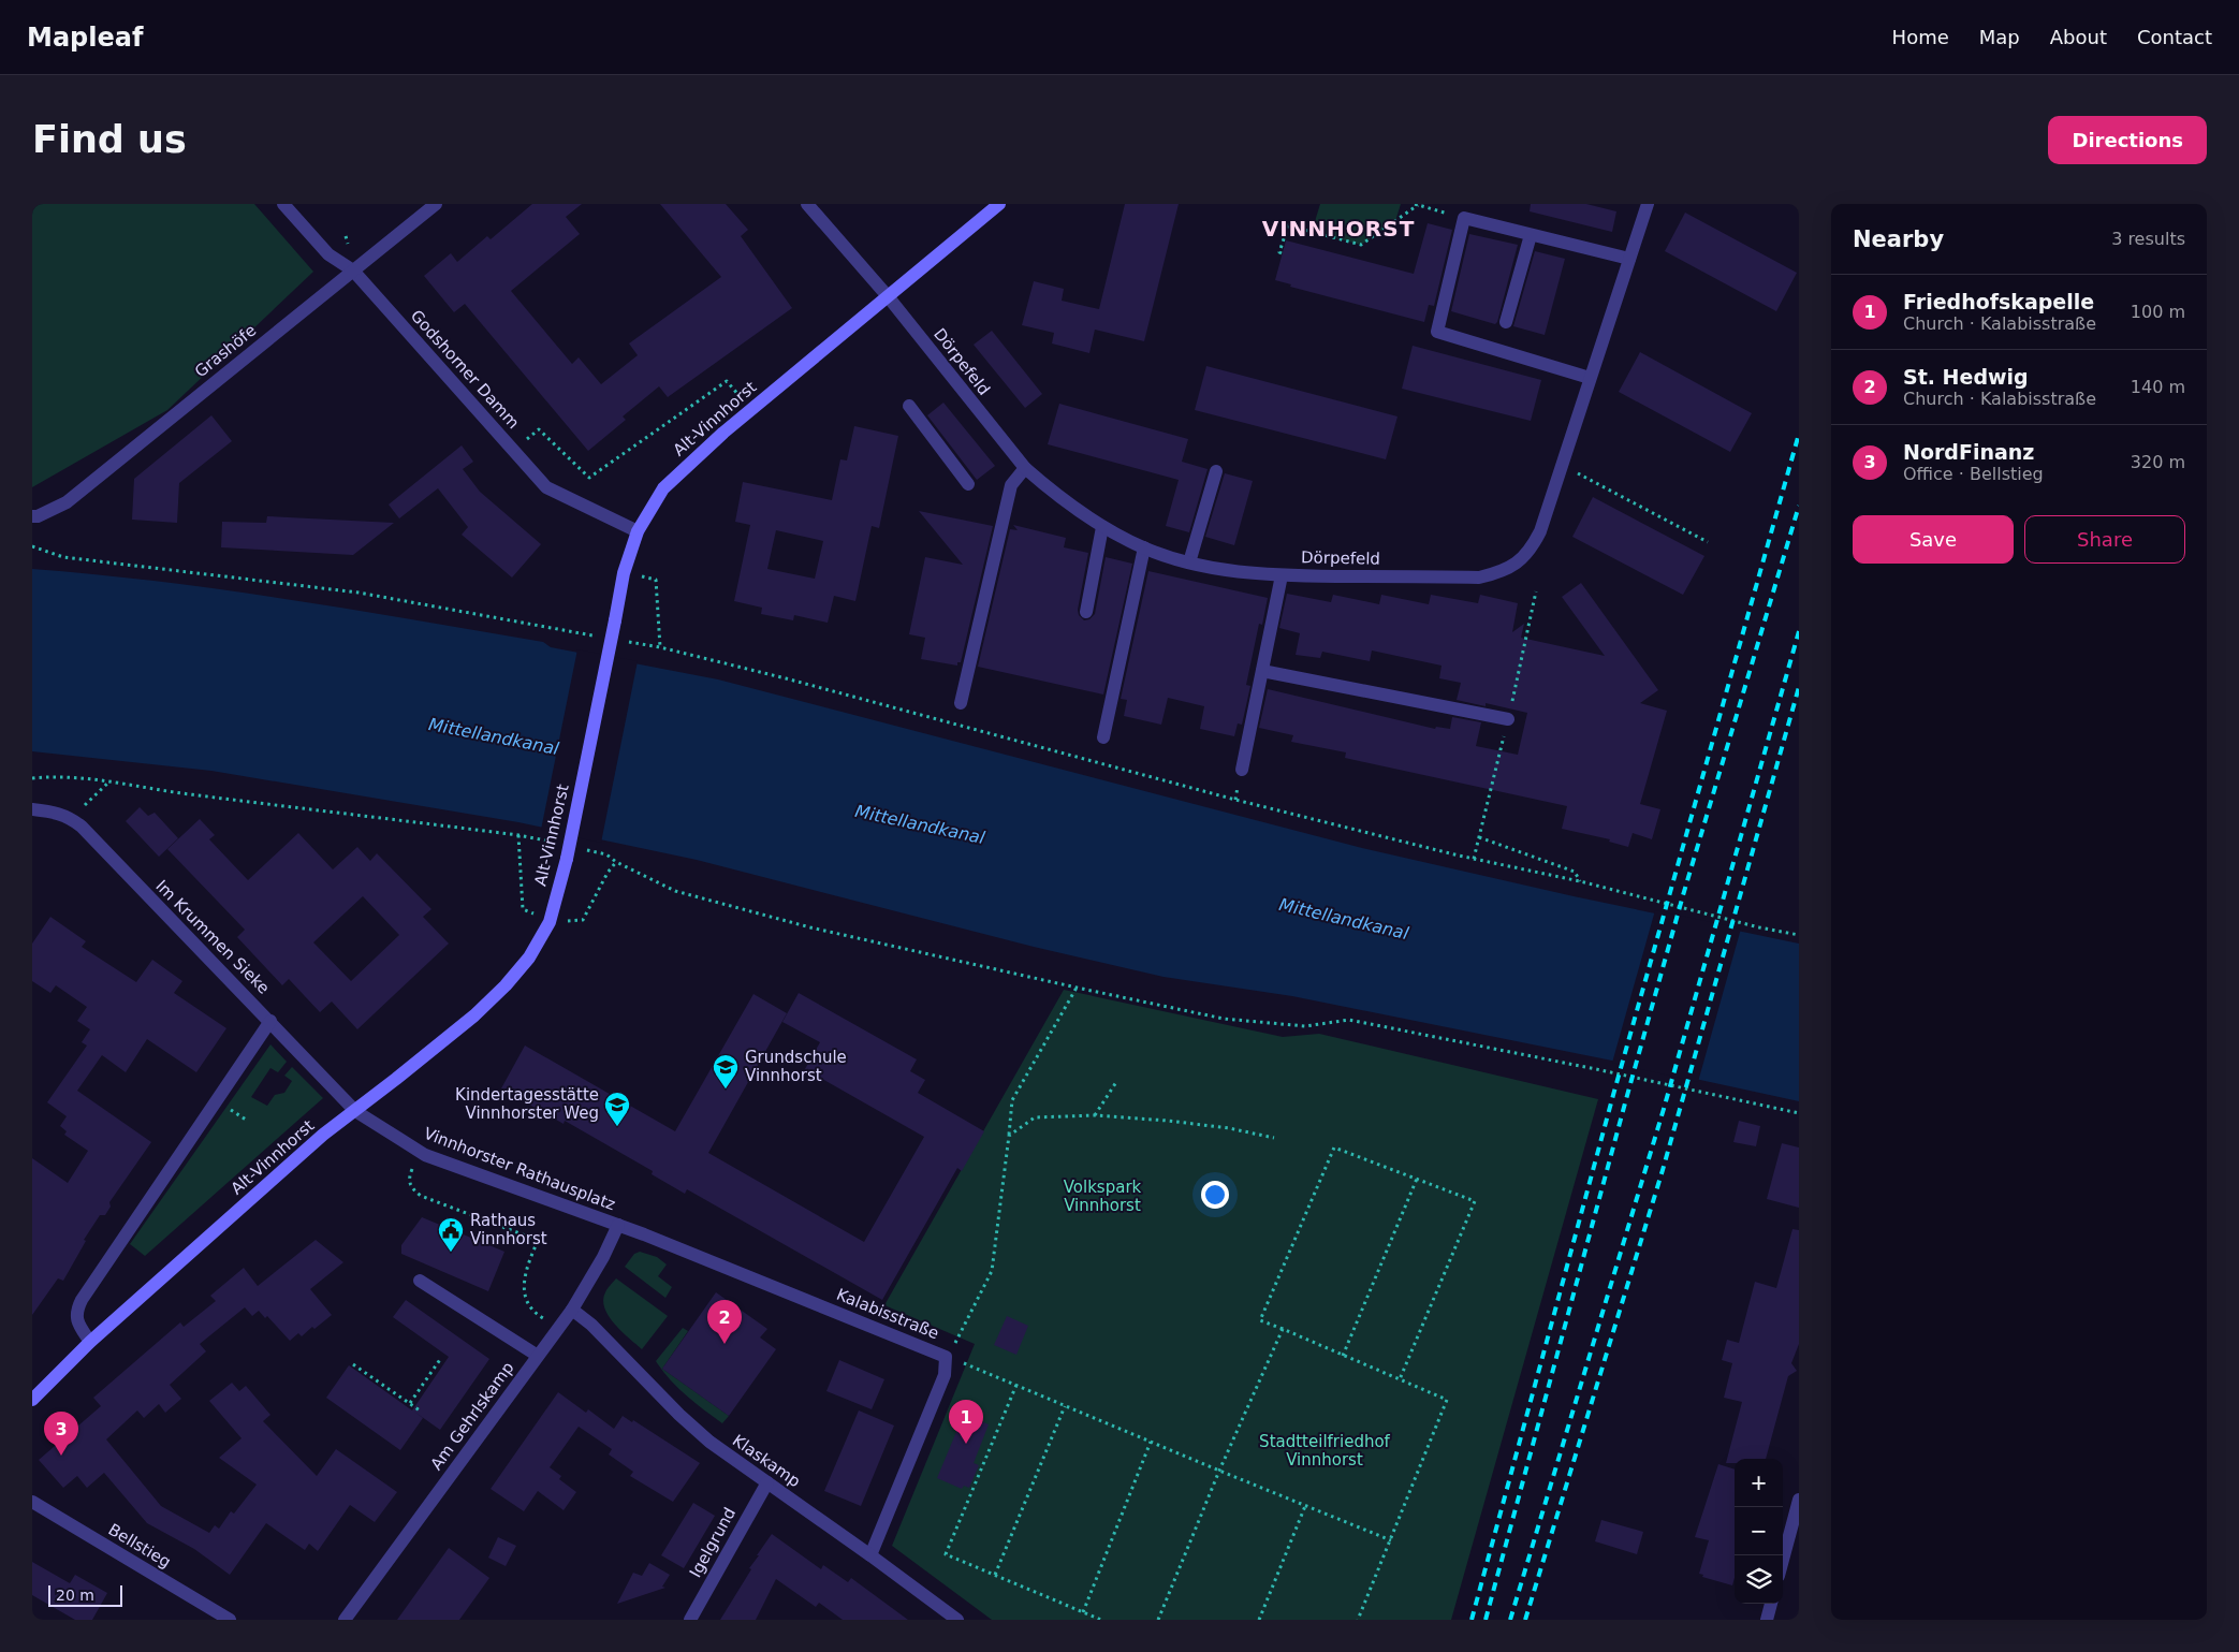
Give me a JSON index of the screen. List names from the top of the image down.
{
  "streets": {
    "street": [
      "Grashöfe",
      "Dörpefeld",
      "Godshorner Damm",
      "Alt-Vinnhorst",
      "Im Krummen Sieke",
      "Vinnhorster Rathausplatz",
      "Kalabisstraße",
      "Am Gehrlskamp",
      "Klaskamp",
      "Igelgrund",
      "Bellstieg"
    ]
  },
  "crossings": [
    ["Grashöfe", "Godshorner Damm"],
    ["Dörpefeld", "Alt-Vinnhorst"],
    ["Godshorner Damm", "Alt-Vinnhorst"],
    ["Alt-Vinnhorst", "Im Krummen Sieke"],
    ["Alt-Vinnhorst", "Vinnhorster Rathausplatz"],
    ["Im Krummen Sieke", "Vinnhorster Rathausplatz"],
    ["Vinnhorster Rathausplatz", "Kalabisstraße"],
    ["Vinnhorster Rathausplatz", "Am Gehrlskamp"],
    ["Kalabisstraße", "Am Gehrlskamp"],
    ["Kalabisstraße", "Klaskamp"],
    ["Am Gehrlskamp", "Klaskamp"],
    ["Klaskamp", "Igelgrund"]
  ],
  "districts": ["VINNHORST"],
  "water": ["Mittellandkanal"],
  "parks": ["Volkspark Vinnhorst", "Stadtteilfriedhof Vinnhorst"],
  "places": {
    "school or university": ["Grundschule Vinnhorst", "Kindertagesstätte Vinnhorster Weg"],
    "public building": ["Rathaus Vinnhorst"]
  },
  "scale_bar": "20 m",
  "page": {
    "header": "Mapleaf",
    "nav": [
      "Home",
      "Map",
      "About",
      "Contact"
    ],
    "buttons": [
      "Directions",
      ["Save", "Share"]
    ],
    "title": "Find us",
    "heading": ["Nearby", "3 results"],
    "list": [
      {
        "mark": "1",
        "name": "Friedhofskapelle",
        "note": "Church · Kalabisstraße",
        "value": "100 m"
      },
      {
        "mark": "2",
        "name": "St. Hedwig",
        "note": "Church · Kalabisstraße",
        "value": "140 m"
      },
      {
        "mark": "3",
        "name": "NordFinanz",
        "note": "Office · Bellstieg",
        "value": "320 m"
      }
    ],
    "pins": ["2", "1", "3"],
    "map_buttons": ["+", "−"],
    "scale": "20 m"
  }
}
